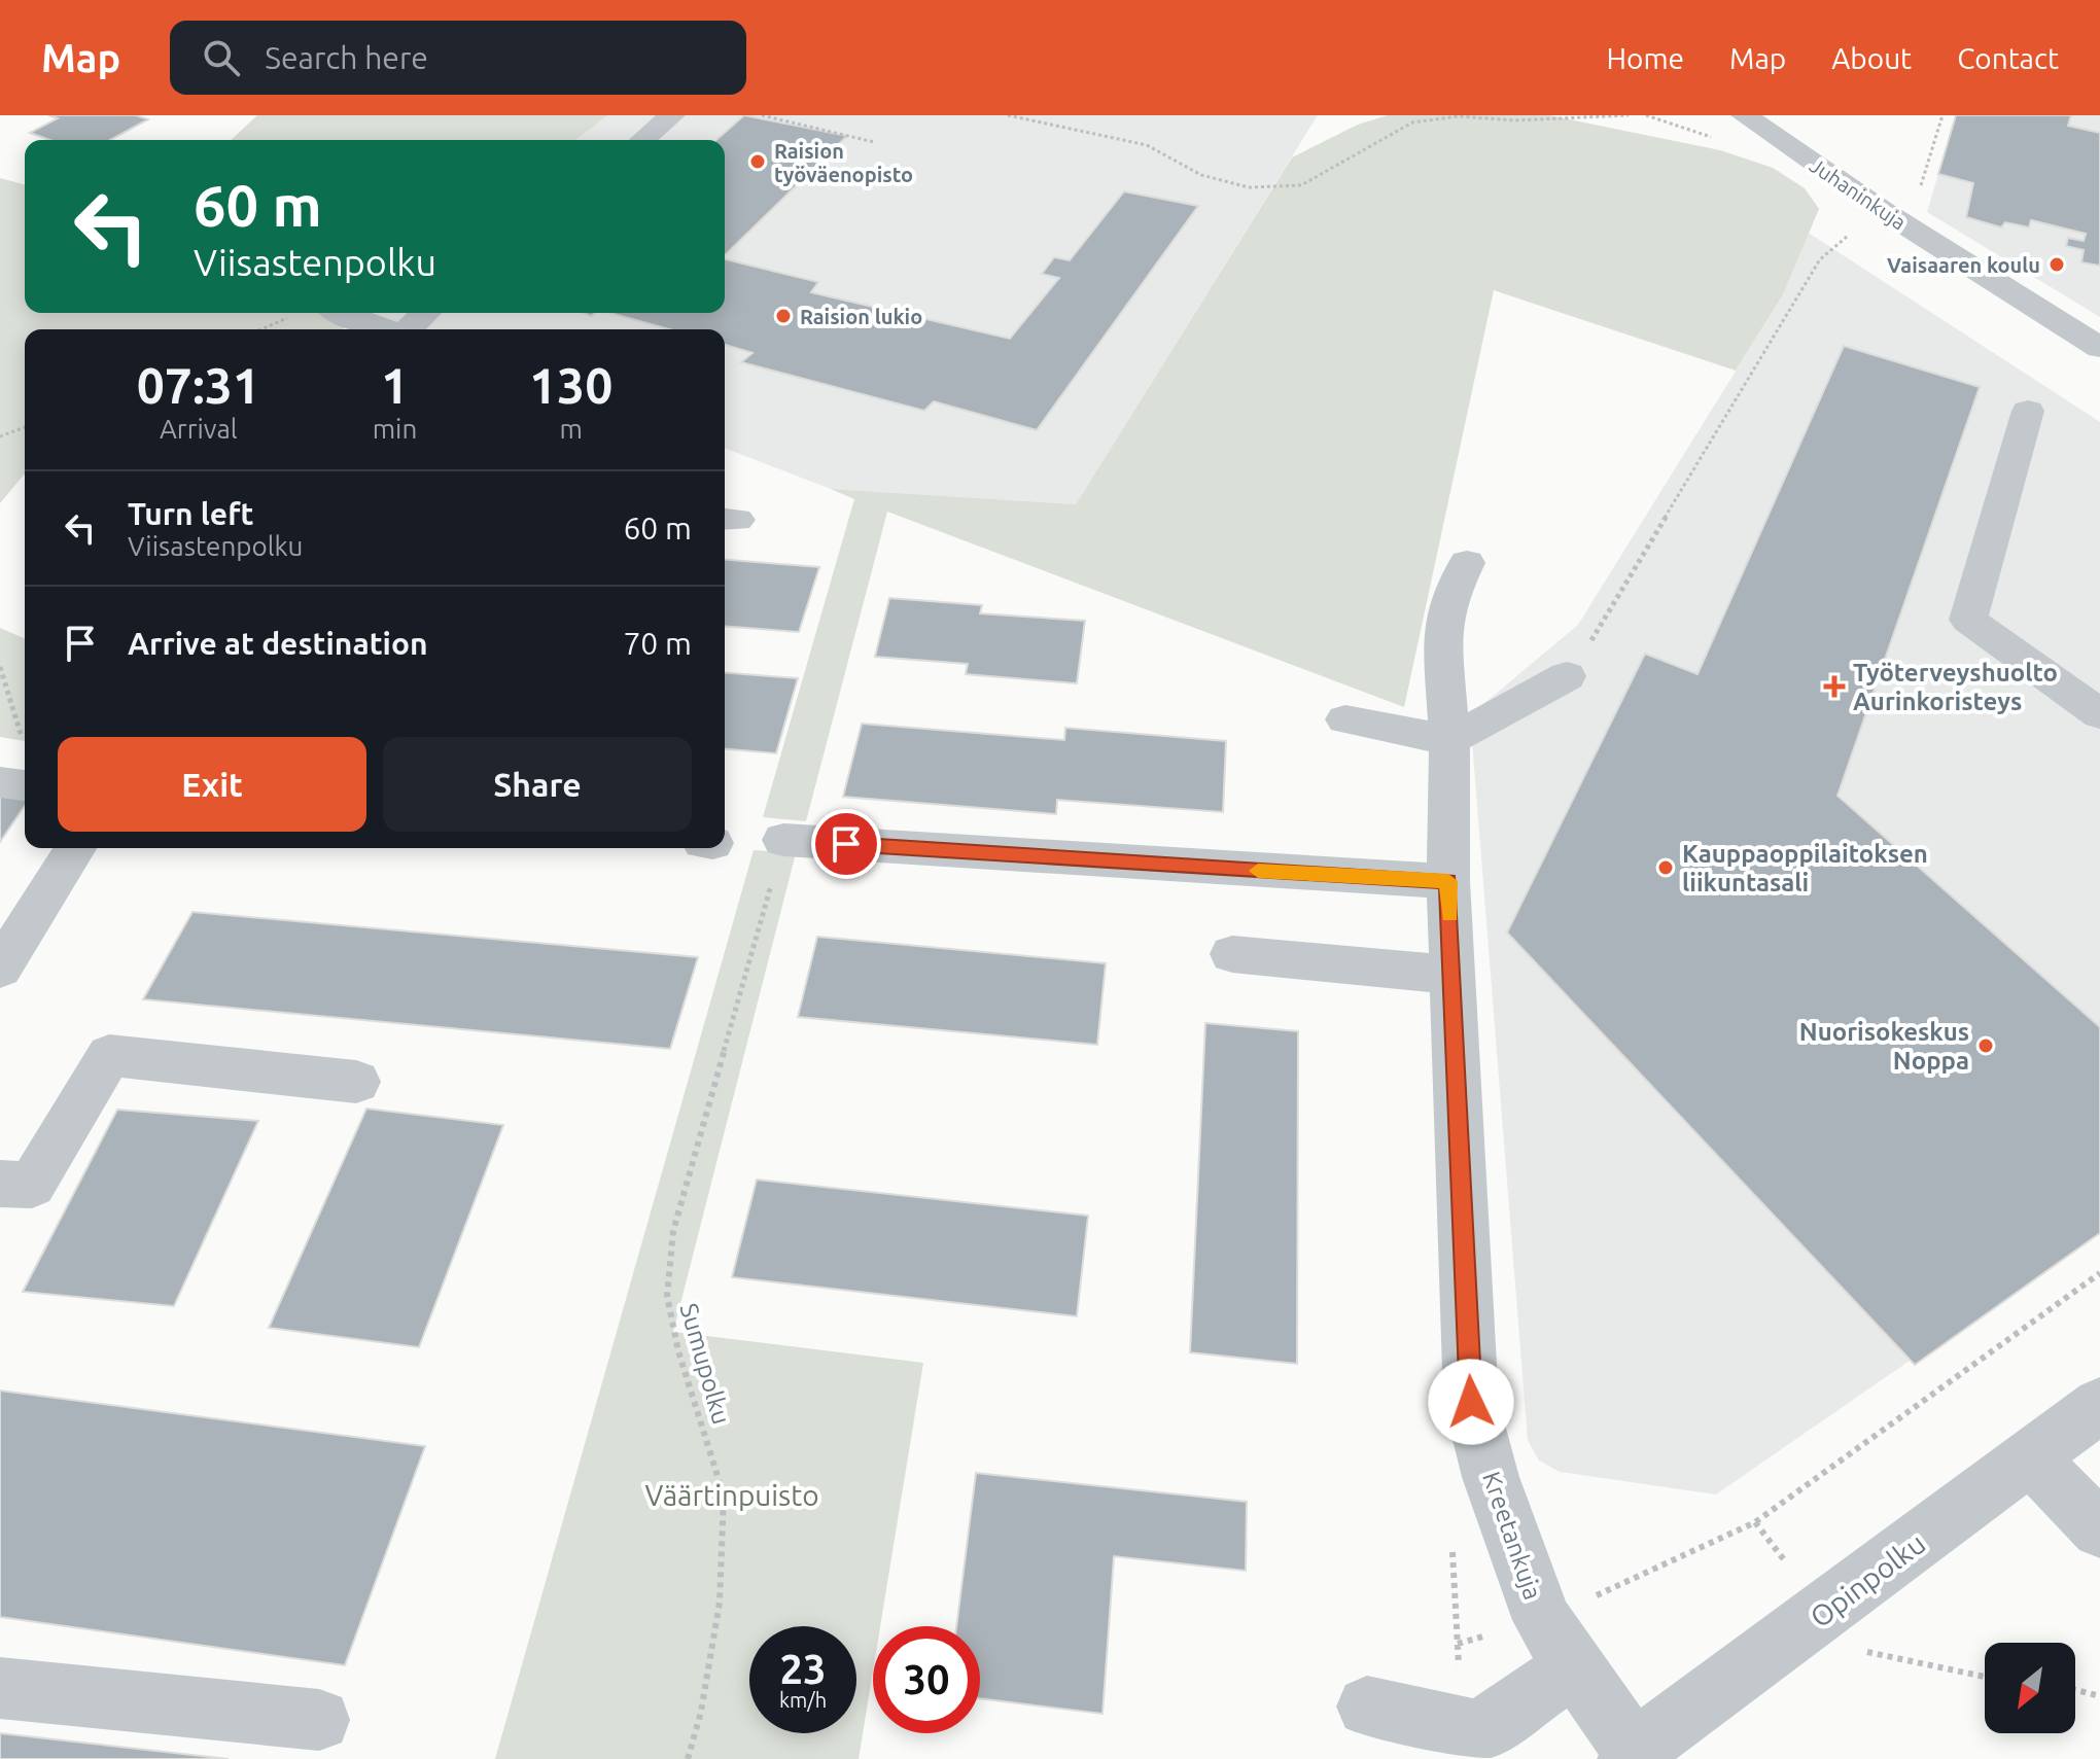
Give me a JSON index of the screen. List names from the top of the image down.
{
  "streets": {
    "street": ["Juhaninkuja", "Kreetankuja", "Opinpolku"],
    "path": ["Sumupolku"]
  },
  "crossings": [
    ["Kreetankuja", "Opinpolku"]
  ],
  "parks": ["Väärtinpuisto"],
  "places": {
    "other": [
      "Raision työväenopisto",
      "Vaisaaren koulu",
      "Raision lukio",
      "Kauppaoppilaitoksen liikuntasali",
      "Nuorisokeskus Noppa"
    ],
    "health": ["Työterveyshuolto Aurinkoristeys"]
  },
  "north": "bottom left",
  "page": {
    "header": "Map",
    "search": "Search here",
    "nav": [
      "Home",
      "Map",
      "About",
      "Contact"
    ],
    "turn": ["60 m", "Viisastenpolku"],
    "eta": [
      "07:31",
      "Arrival",
      "1",
      "min",
      "130",
      "m"
    ],
    "list": [
      {
        "name": "Turn left",
        "note": "Viisastenpolku",
        "value": "60 m"
      },
      {
        "name": "Arrive at destination",
        "value": "70 m"
      }
    ],
    "buttons": ["Exit", "Share"],
    "speed": "23 km/h",
    "limit": "30"
  }
}
